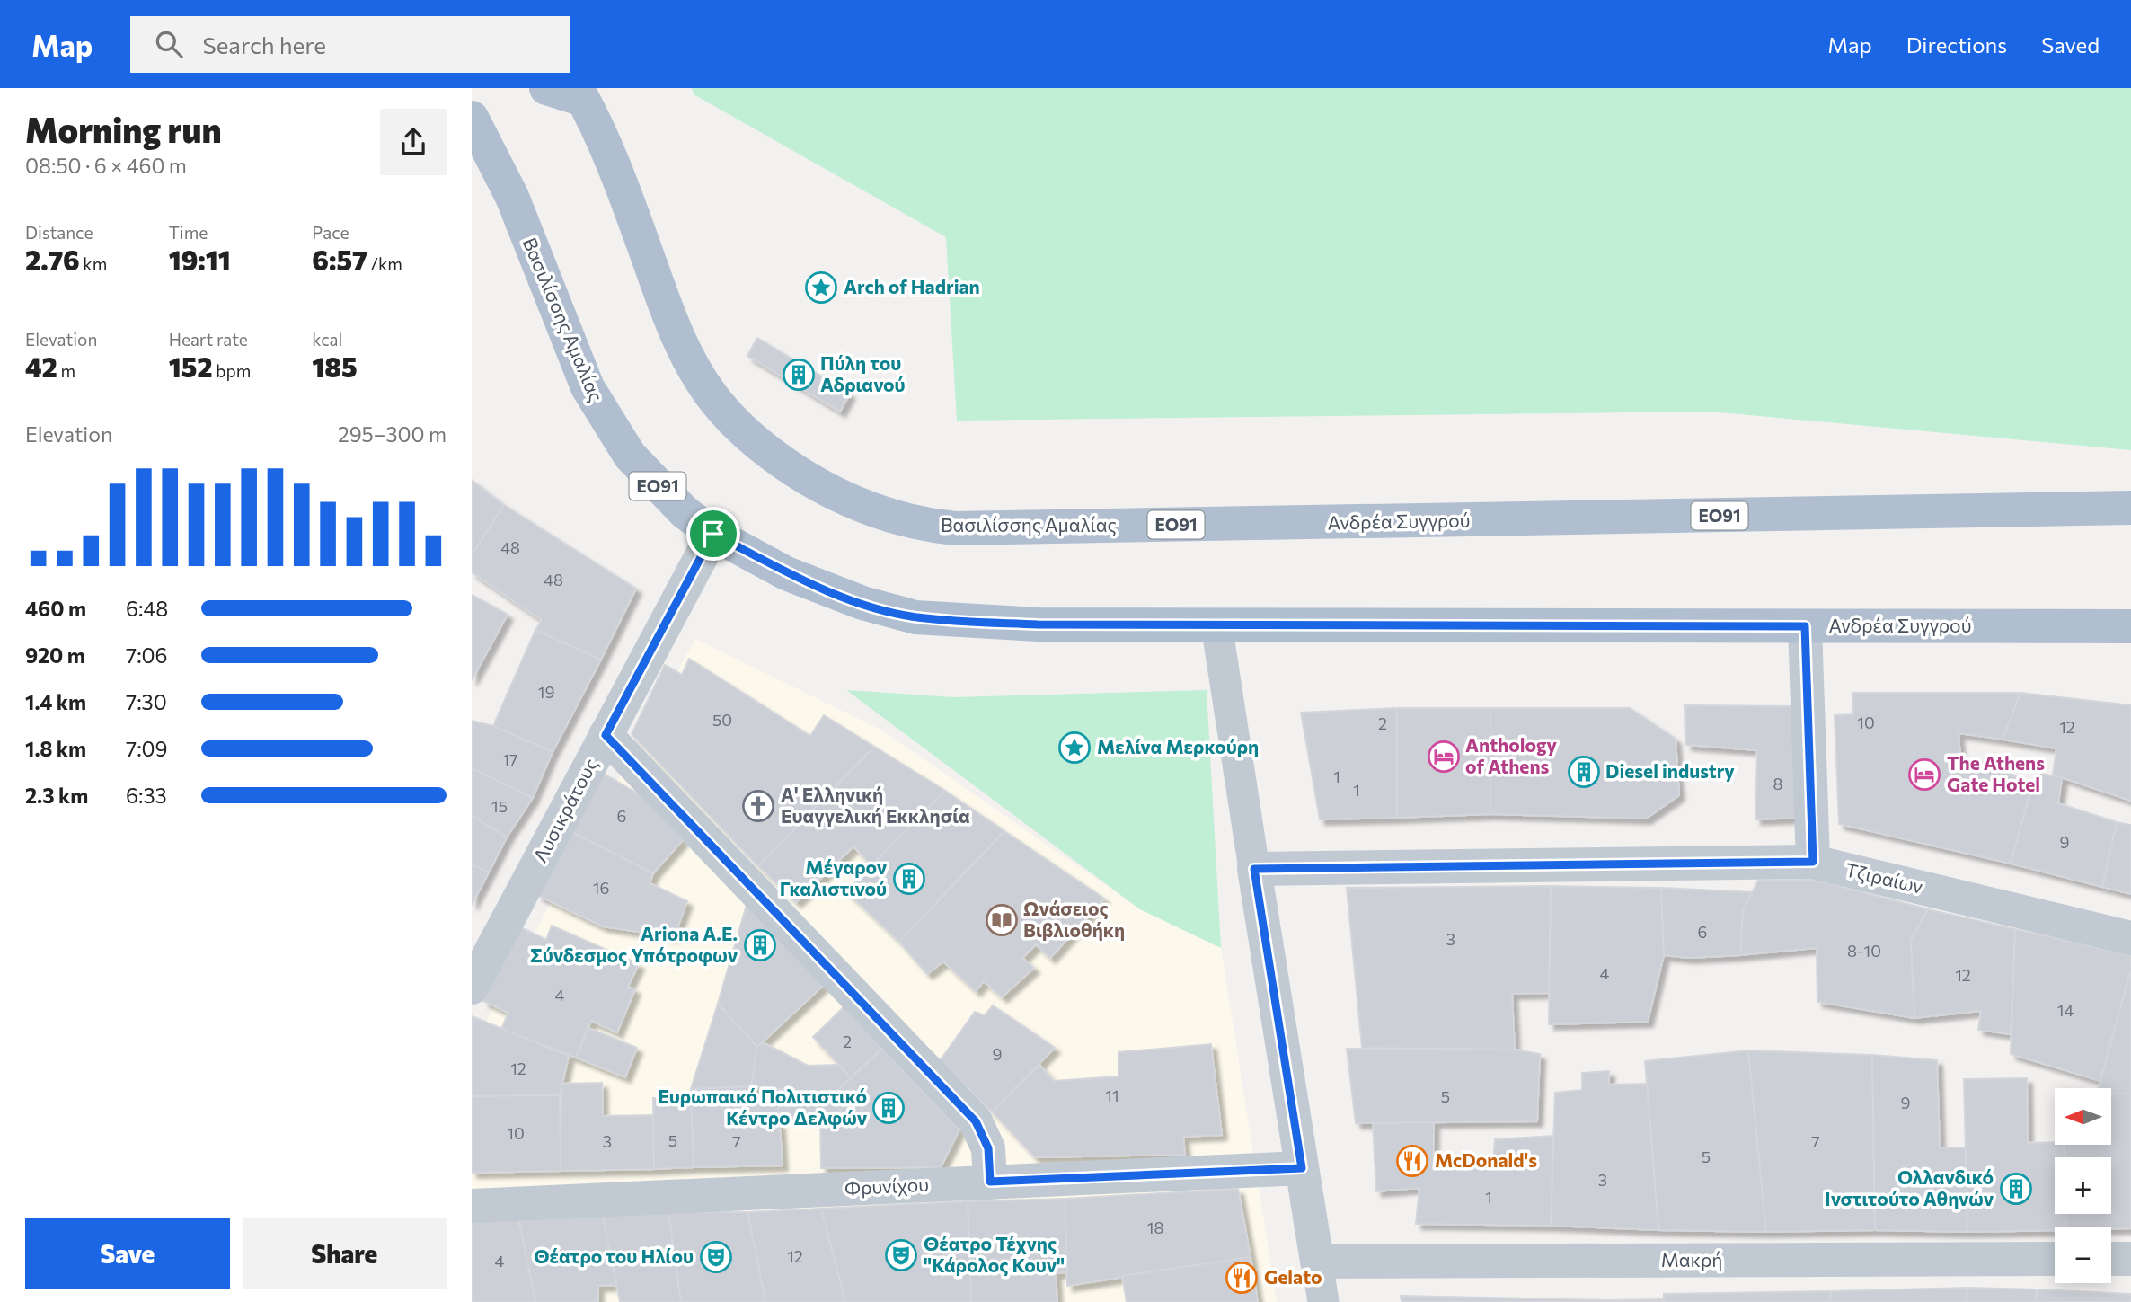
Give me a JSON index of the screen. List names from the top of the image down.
{
  "streets": {
    "main road": ["Βασιλίσσης Αμαλίας", "ΕΟ91", "Ανδρέα Συγγρού"],
    "street": [
      "Λυσικράτους",
      "Τζιραίων",
      "Φρυνίχου",
      "Μακρή"
    ]
  },
  "crossings": [
    ["Βασιλίσσης Αμαλίας", "Ανδρέα Συγγρού"],
    ["Βασιλίσσης Αμαλίας", "Λυσικράτους"]
  ],
  "places": {
    "place": ["Arch of Hadrian", "Μελίνα Μερκούρη"],
    "building": [
      "Πύλη του Αδριανού",
      "Diesel industry",
      "Μέγαρον Γκαλιστινού",
      "Ariona Α.Ε. Σύνδεσμος Υπότροφων",
      "Ευρωπαικό Πολιτιστικό Κέντρο Δελφών",
      "Ολλανδικό Ινστιτούτο Αθηνών"
    ],
    "hotel": ["Anthology of Athens", "The Athens Gate Hotel"],
    "church": ["Α' Ελληνική Ευαγγελική Εκκλησία"],
    "library": ["Ωνάσειος Βιβλιοθήκη"],
    "restaurant": ["McDonald's", "Gelato"],
    "theatre": ["Θέατρο Τέχνης \"Κάρολος Κουν\"", "Θέατρο του Ηλίου"]
  },
  "house_numbers": [
    "48",
    "48",
    "19",
    "50",
    "10",
    "2",
    "12",
    "17",
    "1",
    "8",
    "1",
    "15",
    "6",
    "9",
    "16",
    "6",
    "3",
    "8-10",
    "4",
    "12",
    "4",
    "14",
    "2",
    "9",
    "12",
    "11",
    "5",
    "9",
    "10",
    "5",
    "3",
    "7",
    "7",
    "5",
    "3",
    "1",
    "18",
    "12",
    "4"
  ],
  "north": "left",
  "page": {
    "header": "Map",
    "search": "Search here",
    "nav": ["Map", "Directions", "Saved"],
    "heading": ["Morning run", "08:50 · 6 × 460 m"],
    "stats": [
      ["Distance", "2.76 km"],
      ["Time", "19:11"],
      ["Pace", "6:57 /km"],
      ["Elevation", "42 m"],
      ["Heart rate", "152 bpm"],
      ["kcal", "185"]
    ],
    "chart": ["Elevation", "295–300 m"],
    "list": [
      {
        "name": "460 m",
        "note": "6:48"
      },
      {
        "name": "920 m",
        "note": "7:06"
      },
      {
        "name": "1.4 km",
        "note": "7:30"
      },
      {
        "name": "1.8 km",
        "note": "7:09"
      },
      {
        "name": "2.3 km",
        "note": "6:33"
      }
    ],
    "map_buttons": ["+", "−"],
    "buttons": ["Save", "Share"]
  }
}
